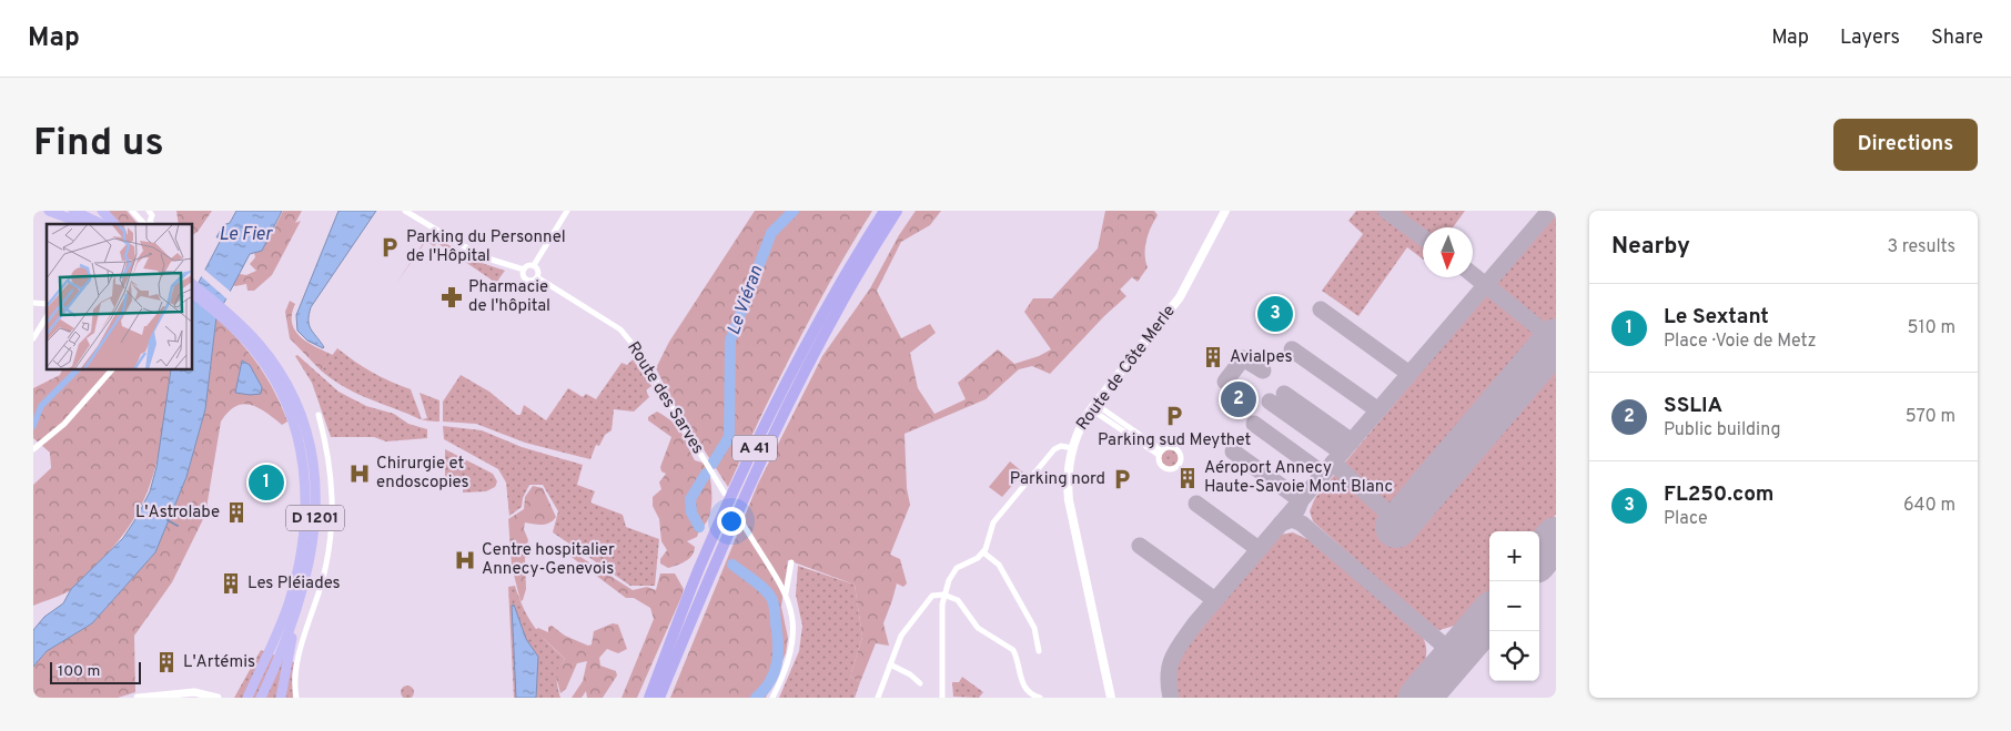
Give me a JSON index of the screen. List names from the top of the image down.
{
  "streets": {
    "highway": ["A 41", "D 1201"],
    "main road": ["Route de Côte Merle"],
    "street": ["Route des Sarves"]
  },
  "water": ["Le Fier", "Le Viéran"],
  "places": {
    "parking": ["Parking du Personnel de l'Hôpital", "Parking sud Meythet", "Parking nord"],
    "pharmacy": ["Pharmacie de l'hôpital"],
    "building": [
      "Avialpes",
      "Aéroport Annecy Haute-Savoie Mont Blanc",
      "L'Astrolabe",
      "Les Pléiades",
      "L'Artémis"
    ],
    "hospital": ["Chirurgie et endoscopies", "Centre hospitalier Annecy-Genevois"]
  },
  "scale_bar": "100 m",
  "north": "bottom",
  "page": {
    "header": "Map",
    "nav": ["Map", "Layers", "Share"],
    "buttons": "Directions",
    "title": "Find us",
    "heading": ["Nearby", "3 results"],
    "list": [
      {
        "mark": "1",
        "name": "Le Sextant",
        "note": "Place · Voie de Metz",
        "value": "510 m"
      },
      {
        "mark": "2",
        "name": "SSLIA",
        "note": "Public building",
        "value": "570 m"
      },
      {
        "mark": "3",
        "name": "FL250.com",
        "note": "Place",
        "value": "640 m"
      }
    ],
    "pins": ["3", "2", "1"],
    "map_buttons": ["+", "−"],
    "scale": "100 m"
  }
}
